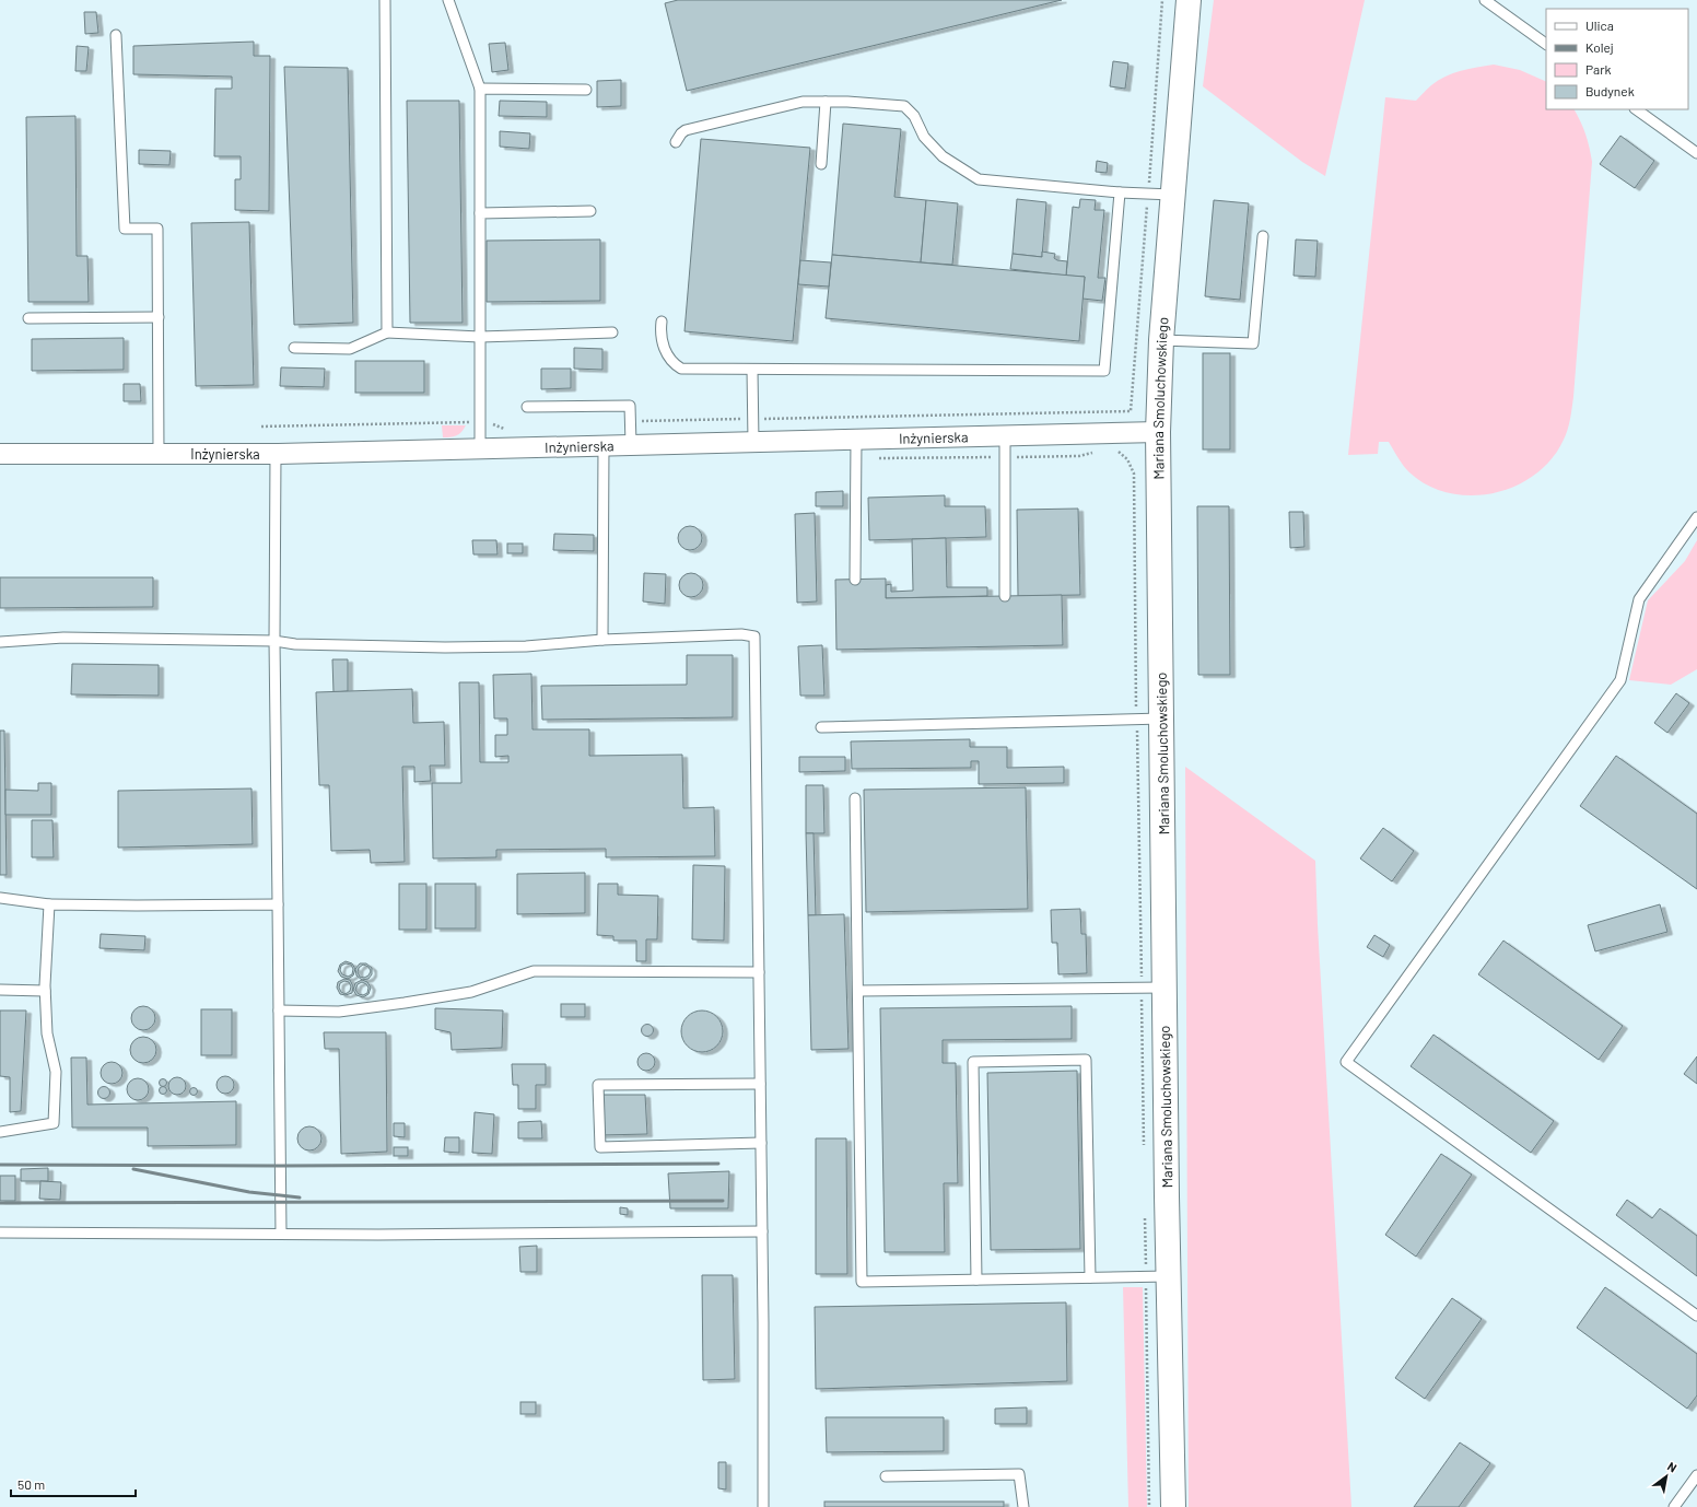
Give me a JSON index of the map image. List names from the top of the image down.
{
  "streets": {
    "street": ["Mariana Smoluchowskiego", "Inżynierska"]
  },
  "crossings": [
    ["Mariana Smoluchowskiego", "Inżynierska"]
  ],
  "legend": [
    "Ulica",
    "Kolej",
    "Park",
    "Budynek"
  ],
  "scale_bar": "50 m",
  "north": "top right"
}
